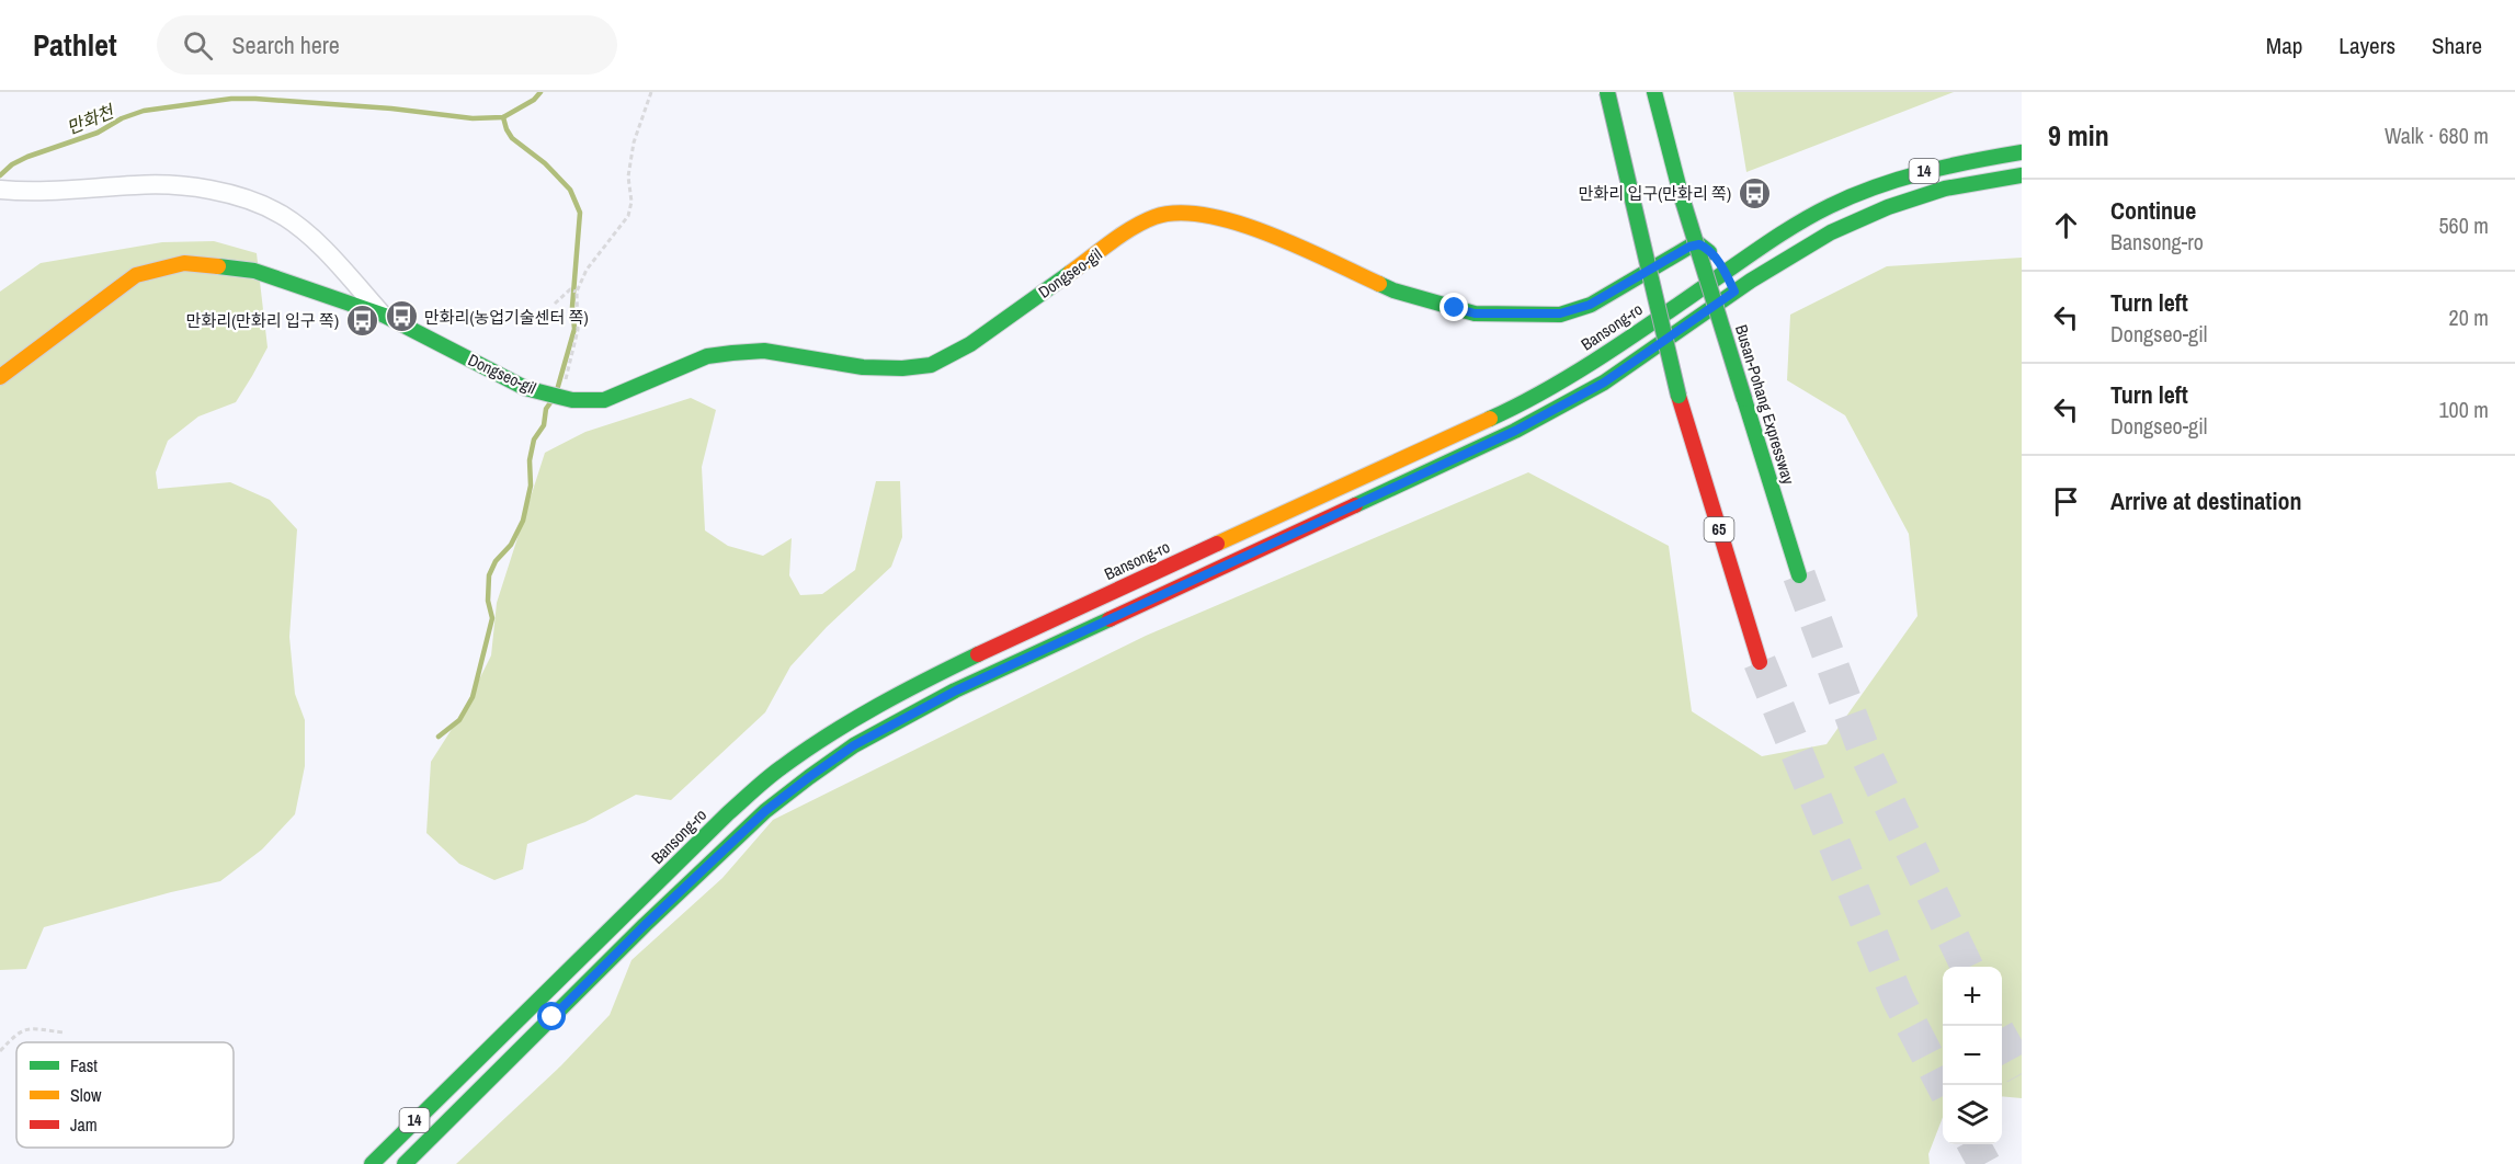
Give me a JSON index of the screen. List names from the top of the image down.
{
  "streets": {
    "main road": [
      "14",
      "Dongseo-gil",
      "Bansong-ro",
      "Busan-Pohang Expressway",
      "65"
    ]
  },
  "crossings": [
    ["14", "Dongseo-gil"],
    ["Dongseo-gil", "Bansong-ro"]
  ],
  "water": ["만화천"],
  "places": {
    "bus stop": ["만화리 입구(만화리 쪽)", "만화리(농업기술센터 쪽)", "만화리(만화리 입구 쪽)"]
  },
  "legend": ["Fast", "Slow", "Jam"],
  "page": {
    "header": "Pathlet",
    "search": "Search here",
    "nav": ["Map", "Layers", "Share"],
    "heading": ["9 min", "Walk · 680 m"],
    "list": [
      ["Continue", "Bansong-ro", "560 m"],
      ["Turn left", "Dongseo-gil", "20 m"],
      ["Turn left", "Dongseo-gil", "100 m"],
      "Arrive at destination"
    ],
    "map_buttons": ["+", "−"]
  }
}
